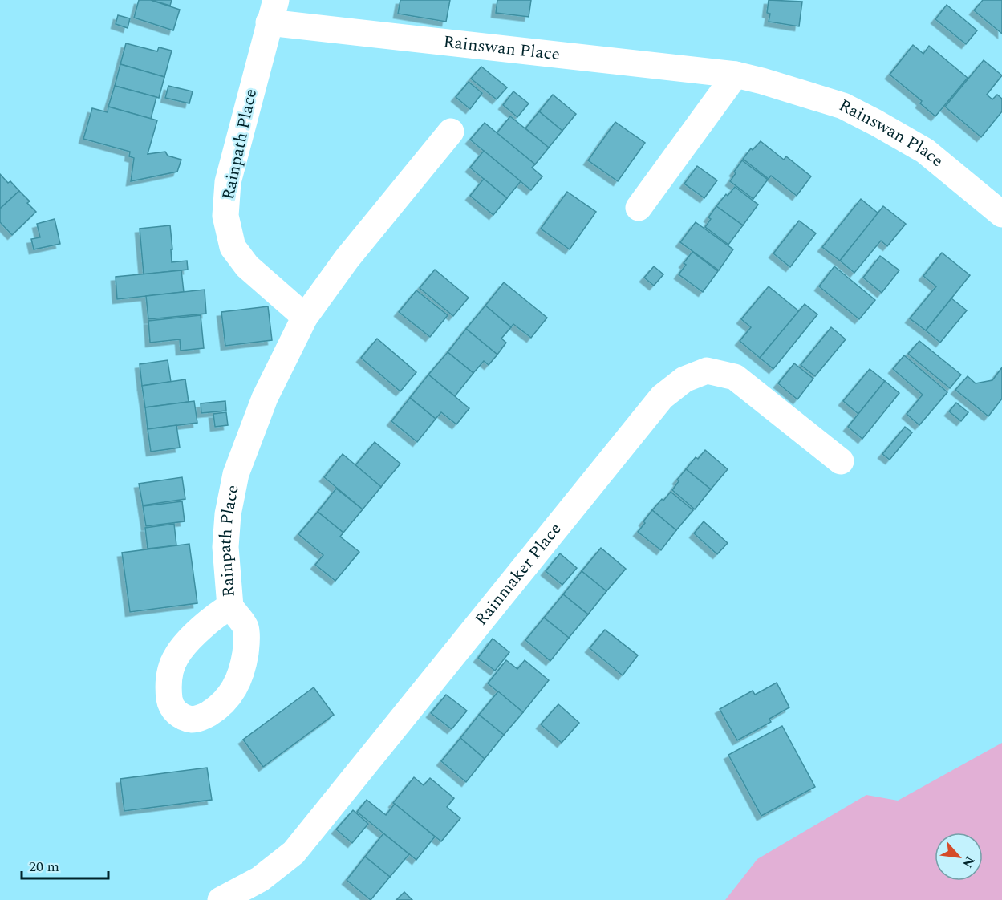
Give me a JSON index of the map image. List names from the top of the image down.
{
  "streets": {
    "street": ["Rainswan Place", "Rainpath Place", "Rainmaker Place"]
  },
  "crossings": [
    ["Rainswan Place", "Rainpath Place"]
  ],
  "scale_bar": "20 m",
  "north": "bottom right"
}
